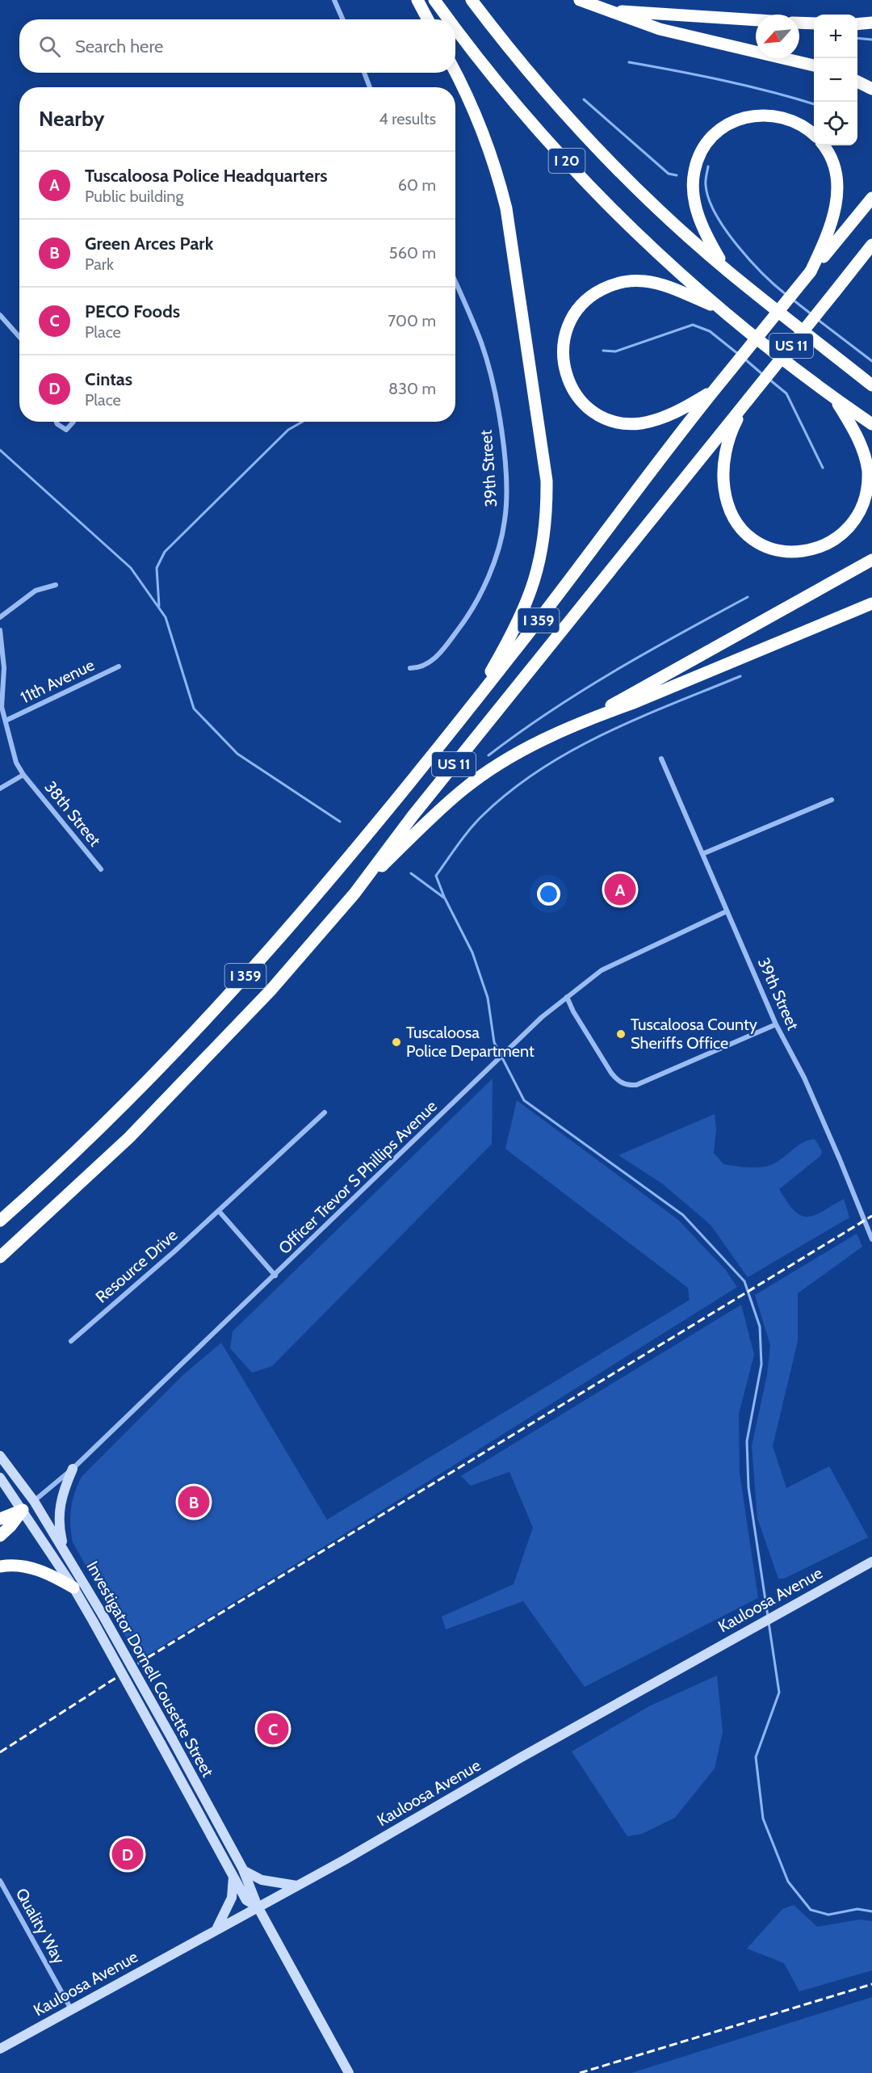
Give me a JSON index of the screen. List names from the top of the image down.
{
  "streets": {
    "highway": ["I 20", "US 11", "I 359"],
    "main road": ["Kauloosa Avenue", "Investigator Dornell Cousette Street"],
    "street": [
      "39th Street",
      "11th Avenue",
      "38th Street",
      "Officer Trevor S Phillips Avenue",
      "Resource Drive",
      "Quality Way"
    ]
  },
  "crossings": [
    ["US 11", "I 359"],
    ["39th Street", "Officer Trevor S Phillips Avenue"],
    ["Officer Trevor S Phillips Avenue", "Investigator Dornell Cousette Street"],
    ["Kauloosa Avenue", "Investigator Dornell Cousette Street"],
    ["Kauloosa Avenue", "Quality Way"]
  ],
  "places": ["Tuscaloosa County Sheriffs Office", "Tuscaloosa Police Department"],
  "north": "bottom left",
  "page": {
    "map_buttons": ["+", "−"],
    "search": "Search here",
    "heading": ["Nearby", "4 results"],
    "list": [
      {
        "mark": "A",
        "name": "Tuscaloosa Police Headquarters",
        "note": "Public building",
        "value": "60 m"
      },
      {
        "mark": "B",
        "name": "Green Arces Park",
        "note": "Park",
        "value": "560 m"
      },
      {
        "mark": "C",
        "name": "PECO Foods",
        "note": "Place",
        "value": "700 m"
      },
      {
        "mark": "D",
        "name": "Cintas",
        "note": "Place",
        "value": "830 m"
      }
    ],
    "pins": [
      "A",
      "B",
      "C",
      "D"
    ]
  }
}
